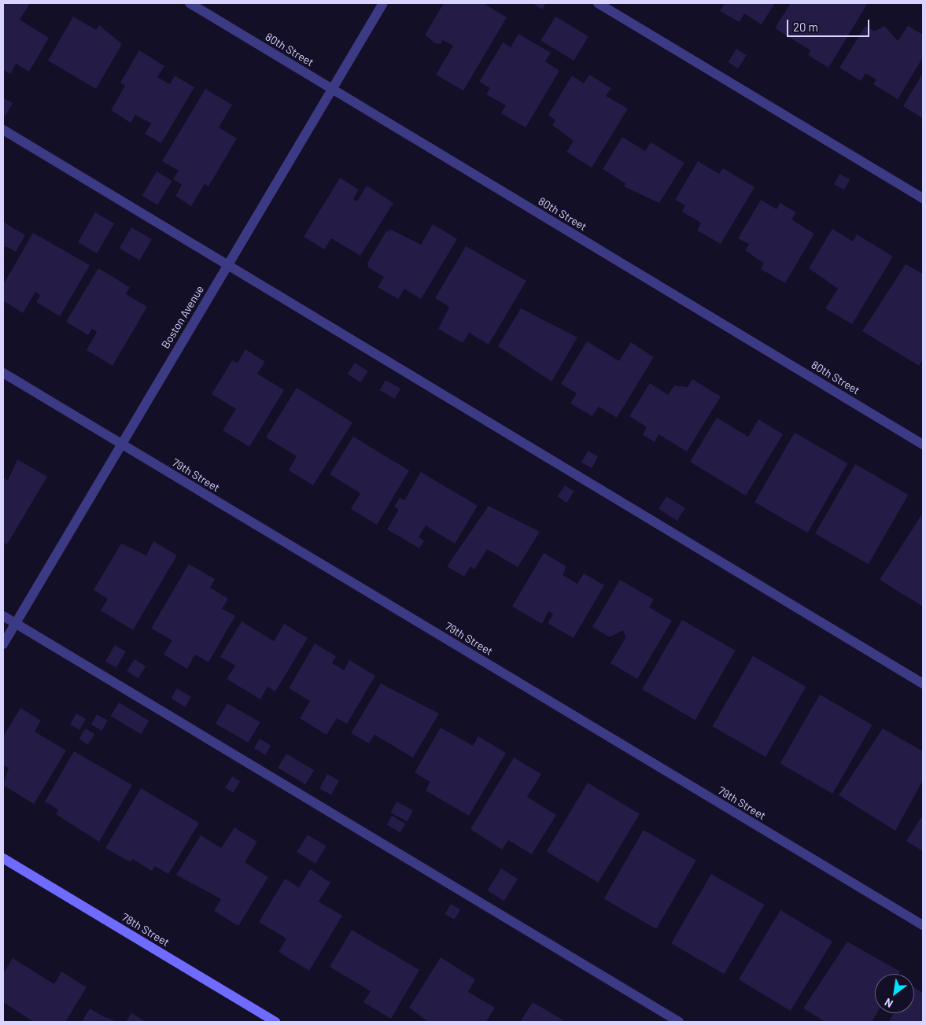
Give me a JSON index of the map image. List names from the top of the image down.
{
  "streets": {
    "street": [
      "80th Street",
      "Boston Avenue",
      "79th Street",
      "78th Street"
    ]
  },
  "crossings": [
    ["80th Street", "Boston Avenue"],
    ["Boston Avenue", "79th Street"]
  ],
  "scale_bar": "20 m",
  "north": "bottom left"
}
